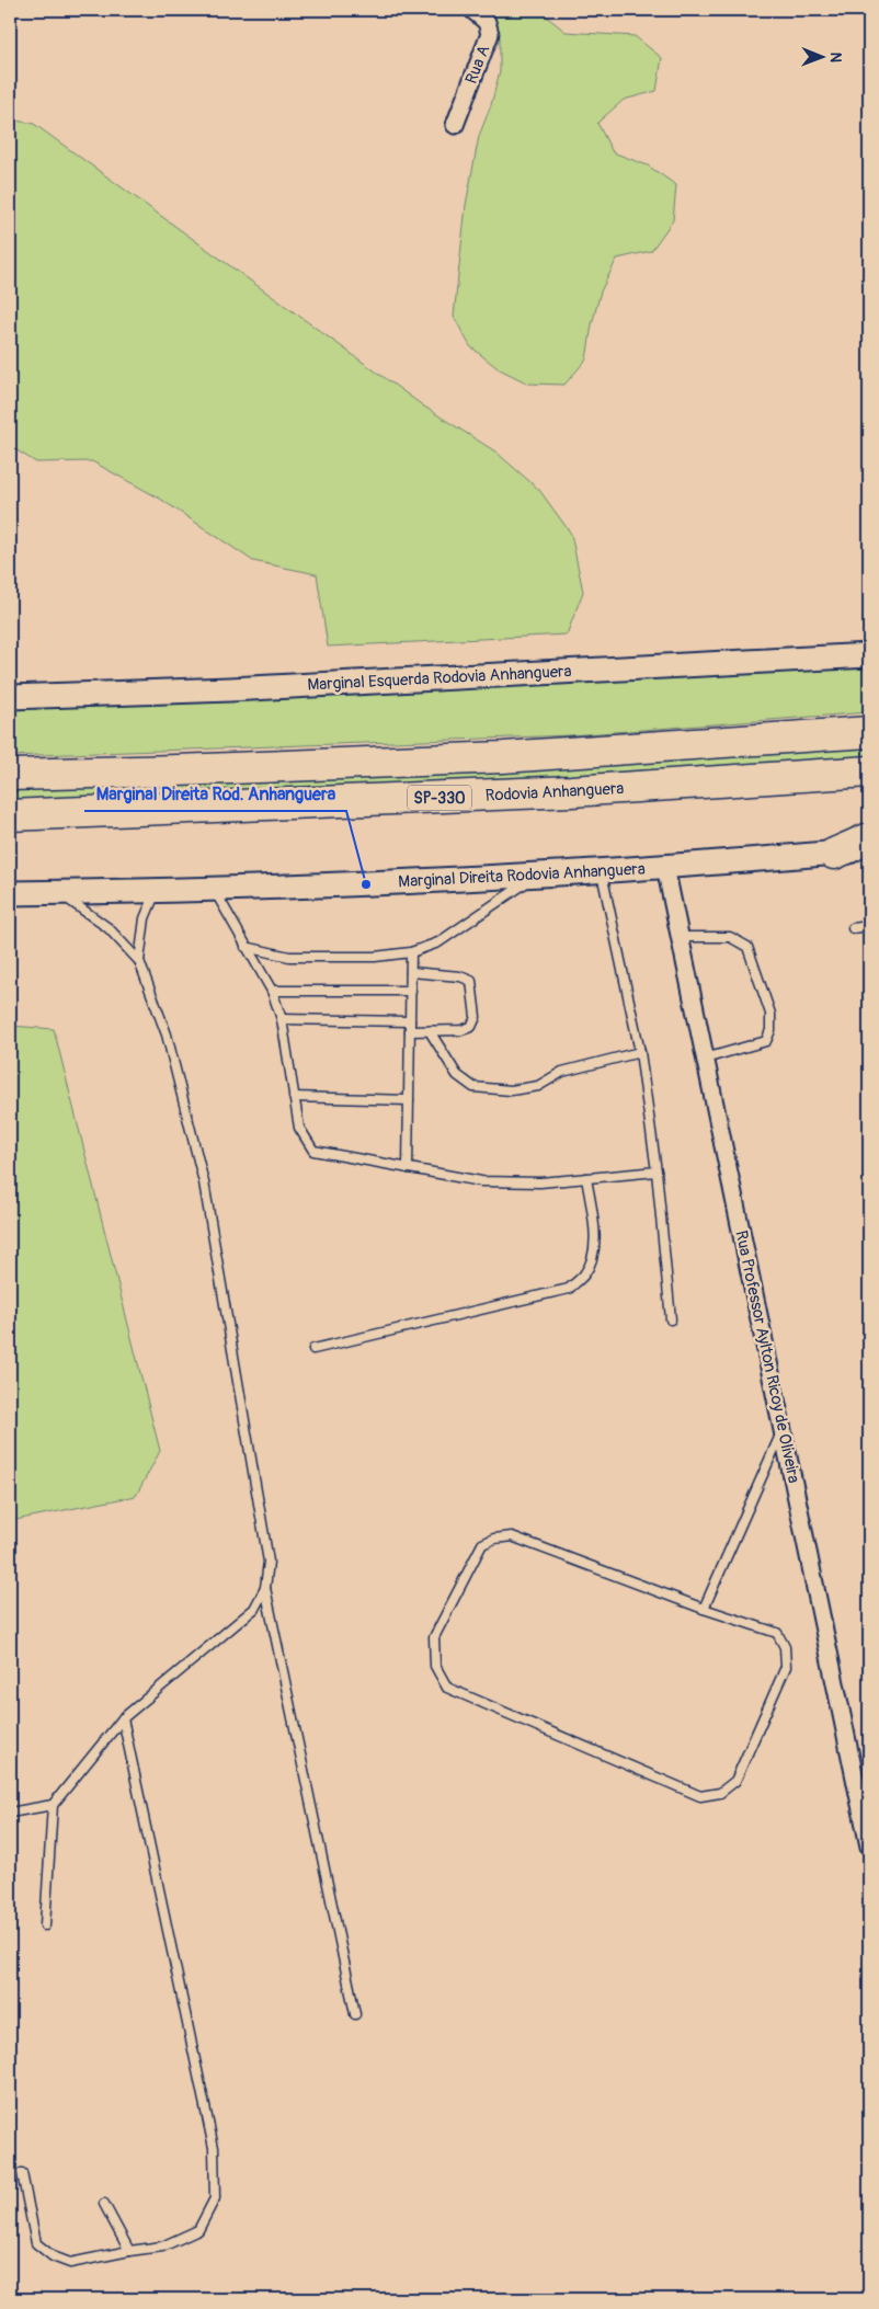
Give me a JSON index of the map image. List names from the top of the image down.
{
  "streets": {
    "highway": ["Rodovia Anhanguera", "SP-330"],
    "street": [
      "Rua A",
      "Marginal Esquerda Rodovia Anhanguera",
      "Marginal Direita Rodovia Anhanguera",
      "Rua Professor Aylton Ricoy de Oliveira"
    ]
  },
  "crossings": [
    ["Marginal Direita Rodovia Anhanguera", "Rua Professor Aylton Ricoy de Oliveira"]
  ],
  "places": ["Marginal Direita Rod. Anhanguera"],
  "north": "right"
}
